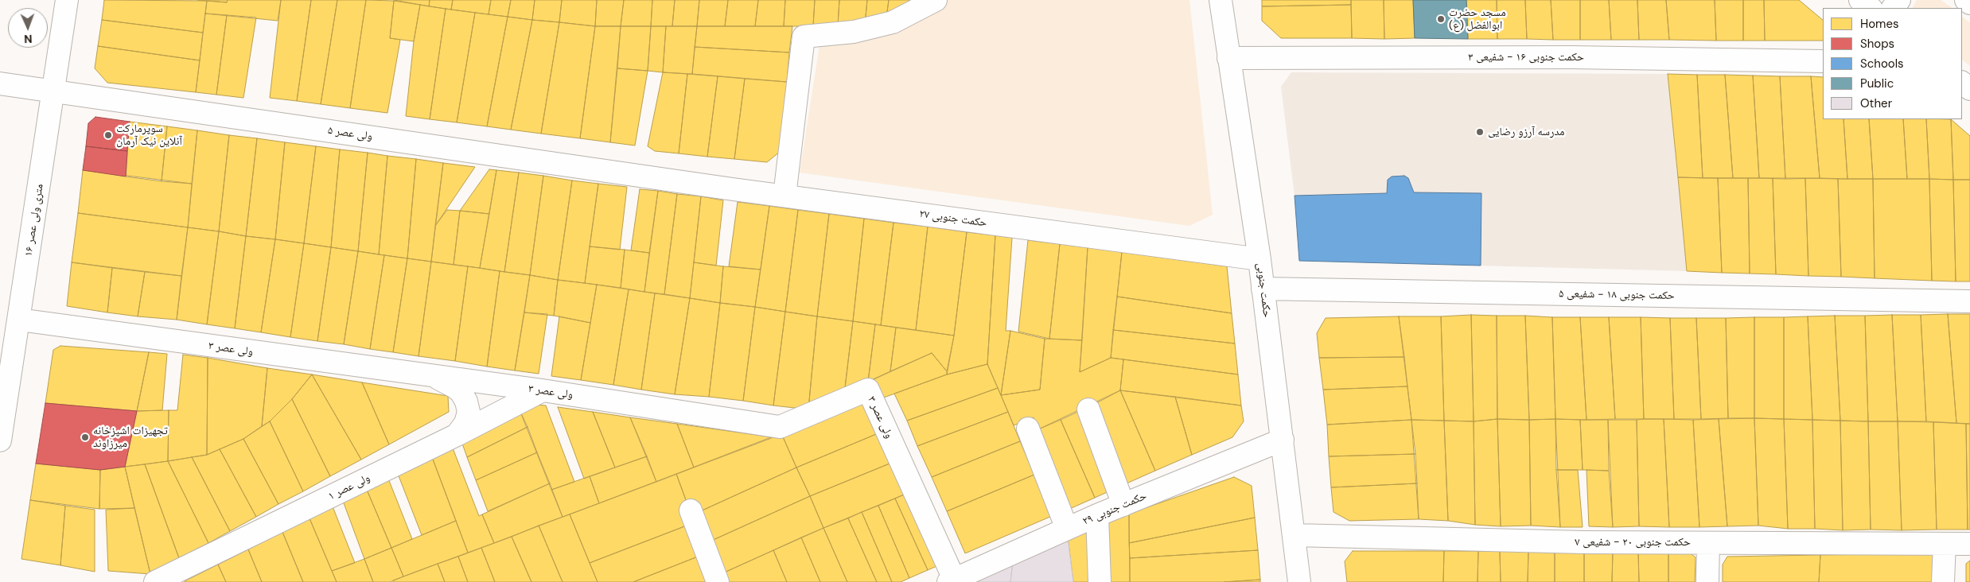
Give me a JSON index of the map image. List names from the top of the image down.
{
  "streets": {
    "street": [
      "حکمت جنوبی ۱۶ - شفیعی ۳",
      "ولی عصر ۵",
      "حکمت جنوبی ۲۷",
      "۱۶ متری ولی عصر",
      "حکمت جنوبی",
      "حکمت جنوبی ۱۸ - شفیعی ۵",
      "ولی عصر ۳",
      "ولی عصر ۱",
      "حکمت جنوبی ۲۹",
      "حکمت جنوبی ۲۰ - شفیعی ۷"
    ]
  },
  "crossings": [
    ["حکمت جنوبی ۱۶ - شفیعی ۳", "حکمت جنوبی"],
    ["ولی عصر ۵", "حکمت جنوبی ۲۷"],
    ["ولی عصر ۵", "۱۶ متری ولی عصر"],
    ["حکمت جنوبی ۲۷", "حکمت جنوبی"],
    ["۱۶ متری ولی عصر", "ولی عصر ۳"],
    ["حکمت جنوبی", "حکمت جنوبی ۱۸ - شفیعی ۵"],
    ["حکمت جنوبی", "حکمت جنوبی ۲۹"],
    ["حکمت جنوبی", "حکمت جنوبی ۲۰ - شفیعی ۷"],
    ["ولی عصر ۳", "ولی عصر ۱"],
    ["ولی عصر ۳", "حکمت جنوبی ۲۹"]
  ],
  "places": [
    "مسجد حضرت ابوالفضل (ع)",
    "مدرسه آرزو رضایی",
    "سوپرمارکت آنلاین نیک آرمان",
    "تجهیزات اشپزخانه میرزاوند"
  ],
  "legend": [
    "Homes",
    "Shops",
    "Schools",
    "Public",
    "Other"
  ],
  "north": "bottom"
}
